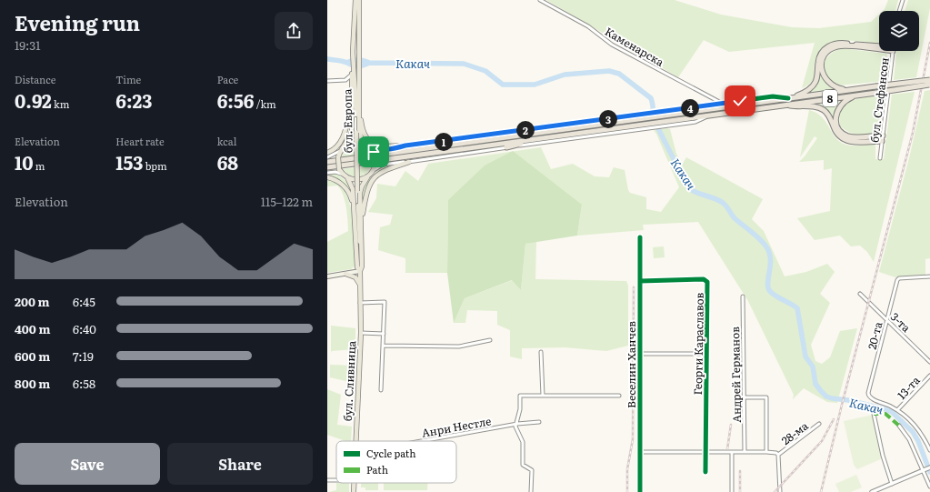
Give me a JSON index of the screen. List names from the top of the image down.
{
  "streets": {
    "highway": ["8"],
    "main road": ["бул. Европа", "бул. Сливница"],
    "street": [
      "Каменарска",
      "бул. Стефансон",
      "3-та",
      "20-та",
      "Георги Караславов",
      "Веселин Ханчев",
      "Андрей Германов",
      "13-та",
      "Анри Нестле",
      "28-ма"
    ]
  },
  "crossings": [
    ["8", "бул. Европа"],
    ["8", "бул. Сливница"],
    ["бул. Европа", "бул. Сливница"],
    ["3-та", "20-та"],
    ["20-та", "13-та"],
    ["Георги Караславов", "Веселин Ханчев"]
  ],
  "water": ["Какач"],
  "legend": ["Cycle path", "Path"],
  "page": {
    "heading": ["Evening run", "19:31"],
    "stats": [
      ["Distance", "0.92 km"],
      ["Time", "6:23"],
      ["Pace", "6:56 /km"],
      ["Elevation", "10 m"],
      ["Heart rate", "153 bpm"],
      ["kcal", "68"]
    ],
    "pins": [
      "4",
      "3",
      "2",
      "1"
    ],
    "chart": ["Elevation", "115–122 m"],
    "list": [
      {
        "name": "200 m",
        "note": "6:45"
      },
      {
        "name": "400 m",
        "note": "6:40"
      },
      {
        "name": "600 m",
        "note": "7:19"
      },
      {
        "name": "800 m",
        "note": "6:58"
      }
    ],
    "buttons": ["Save", "Share"]
  }
}
